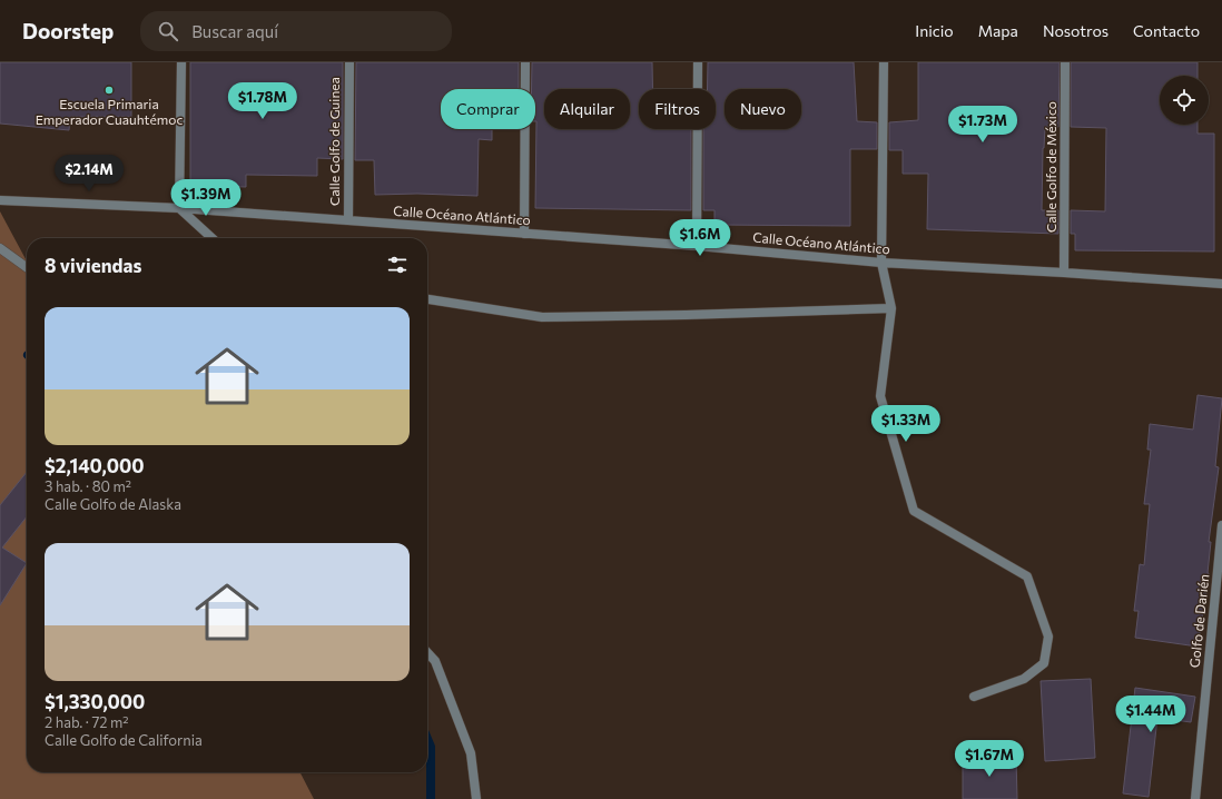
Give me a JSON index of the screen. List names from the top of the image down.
{
  "streets": {
    "street": [
      "Calle Golfo de Guinea",
      "Calle Golfo de México",
      "Calle Océano Atlántico",
      "Golfo de Darién"
    ]
  },
  "crossings": [
    ["Calle Golfo de Guinea", "Calle Océano Atlántico"],
    ["Calle Golfo de México", "Calle Océano Atlántico"]
  ],
  "places": ["Escuela Primaria Emperador Cuauhtémoc"],
  "page": {
    "header": "Doorstep",
    "search": "Buscar aquí",
    "nav": [
      "Inicio",
      "Mapa",
      "Nosotros",
      "Contacto"
    ],
    "price": [
      "$1.78M",
      "$1.73M",
      "$2.14M",
      "$1.39M",
      "$1.6M",
      "$1.33M",
      "$1.44M",
      "$1.67M"
    ],
    "chip": [
      "Comprar",
      "Alquilar",
      "Filtros",
      "Nuevo"
    ],
    "heading": "8 viviendas",
    "list": [
      {
        "name": "$2,140,000",
        "note": "3 hab. · 80 m² · Calle Golfo de Alaska"
      },
      {
        "name": "$1,330,000",
        "note": "2 hab. · 72 m² · Calle Golfo de California"
      }
    ]
  }
}
